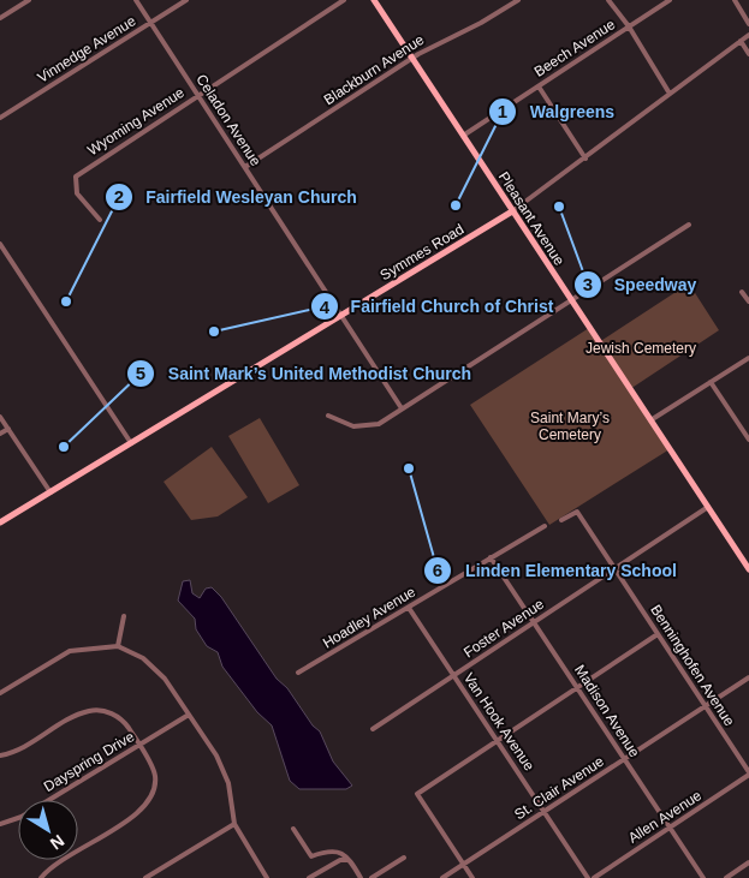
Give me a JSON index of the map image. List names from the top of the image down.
{
  "streets": {
    "main road": ["Pleasant Avenue", "Symmes Road"],
    "street": [
      "Beech Avenue",
      "Vinnedge Avenue",
      "Blackburn Avenue",
      "Celadon Avenue",
      "Wyoming Avenue",
      "Hoadley Avenue",
      "Foster Avenue",
      "Benninghofen Avenue",
      "Madison Avenue",
      "Van Hook Avenue",
      "Dayspring Drive",
      "St. Clair Avenue",
      "Allen Avenue"
    ]
  },
  "crossings": [
    ["Beech Avenue", "Pleasant Avenue"],
    ["Vinnedge Avenue", "Celadon Avenue"],
    ["Blackburn Avenue", "Celadon Avenue"],
    ["Blackburn Avenue", "Pleasant Avenue"],
    ["Celadon Avenue", "Wyoming Avenue"],
    ["Celadon Avenue", "Symmes Road"],
    ["Pleasant Avenue", "Symmes Road"],
    ["Pleasant Avenue", "Foster Avenue"],
    ["Hoadley Avenue", "Madison Avenue"],
    ["Hoadley Avenue", "Van Hook Avenue"],
    ["Foster Avenue", "Benninghofen Avenue"],
    ["Foster Avenue", "Madison Avenue"],
    ["Foster Avenue", "Van Hook Avenue"],
    ["Benninghofen Avenue", "St. Clair Avenue"],
    ["Benninghofen Avenue", "Allen Avenue"],
    ["Madison Avenue", "St. Clair Avenue"],
    ["Madison Avenue", "Allen Avenue"],
    ["Van Hook Avenue", "St. Clair Avenue"]
  ],
  "parks": ["Jewish Cemetery", "Saint Mary’s Cemetery"],
  "places": [
    "Walgreens",
    "Speedway",
    "Fairfield Wesleyan Church",
    "Fairfield Church of Christ",
    "Saint Mark’s United Methodist Church",
    "Linden Elementary School"
  ],
  "north": "bottom right"
}
